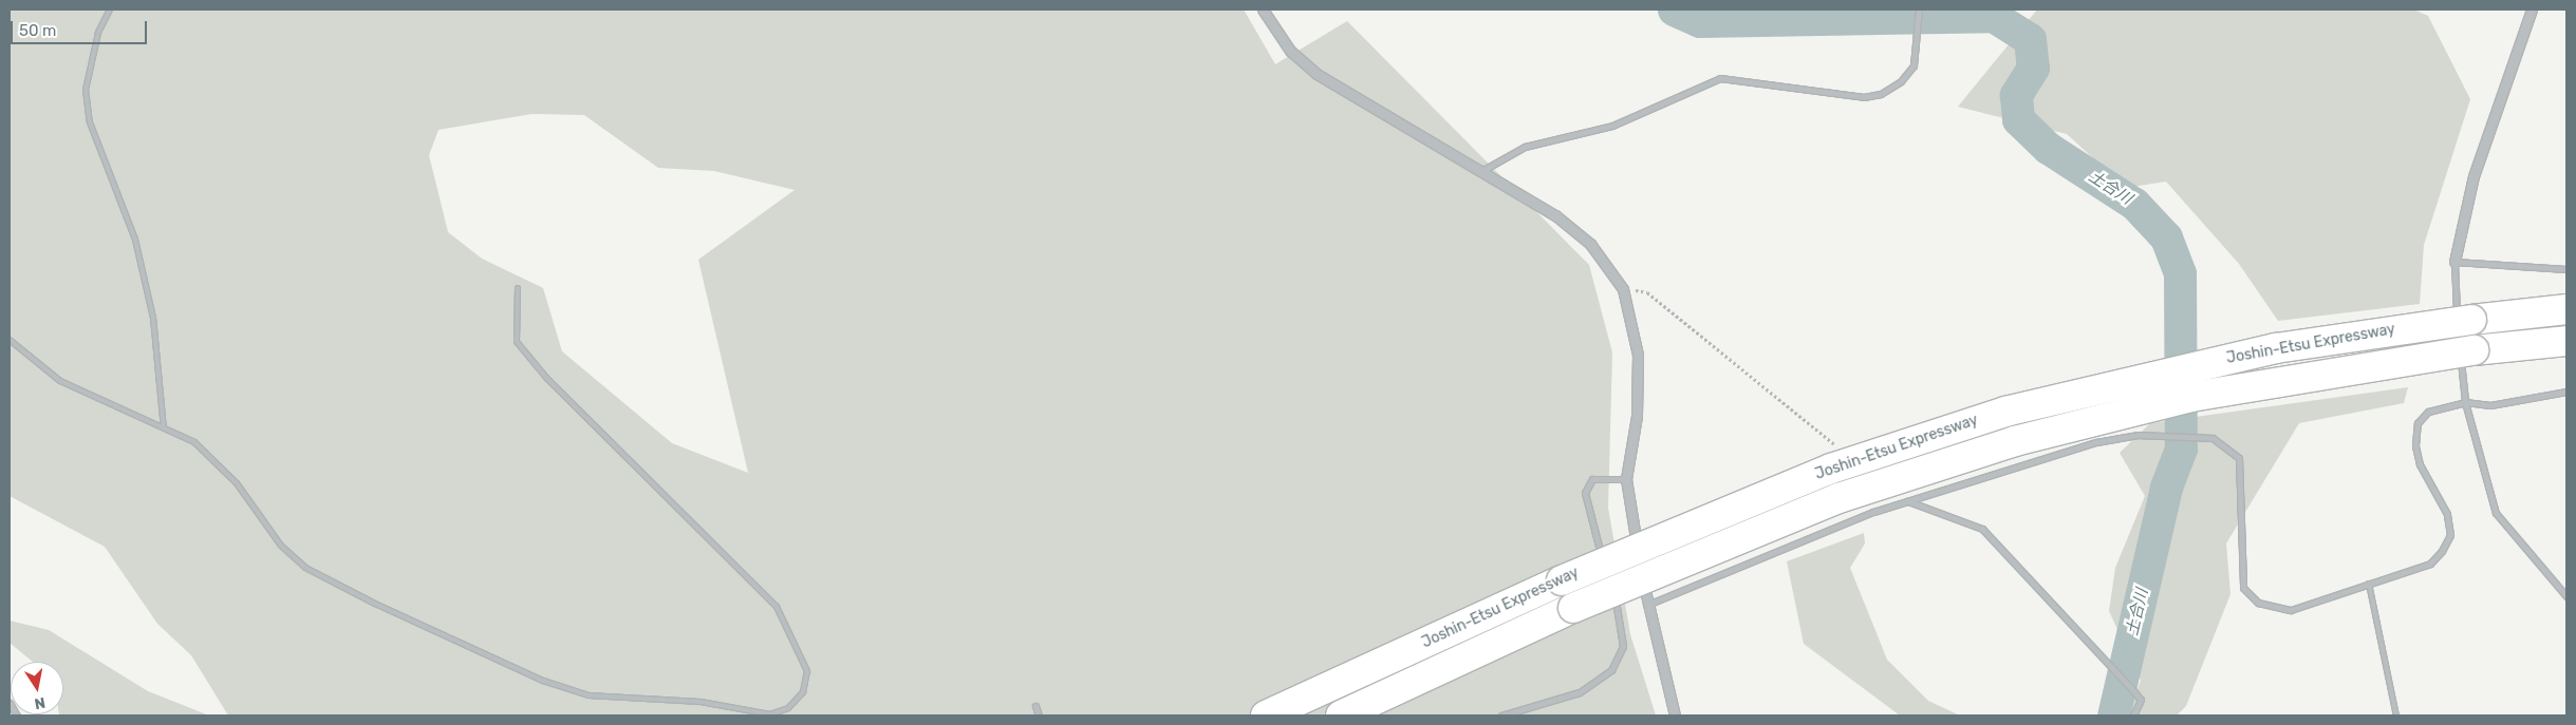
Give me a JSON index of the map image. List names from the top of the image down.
{
  "streets": {
    "highway": ["Joshin-Etsu Expressway"]
  },
  "water": ["土合川"],
  "scale_bar": "50 m",
  "north": "bottom"
}
